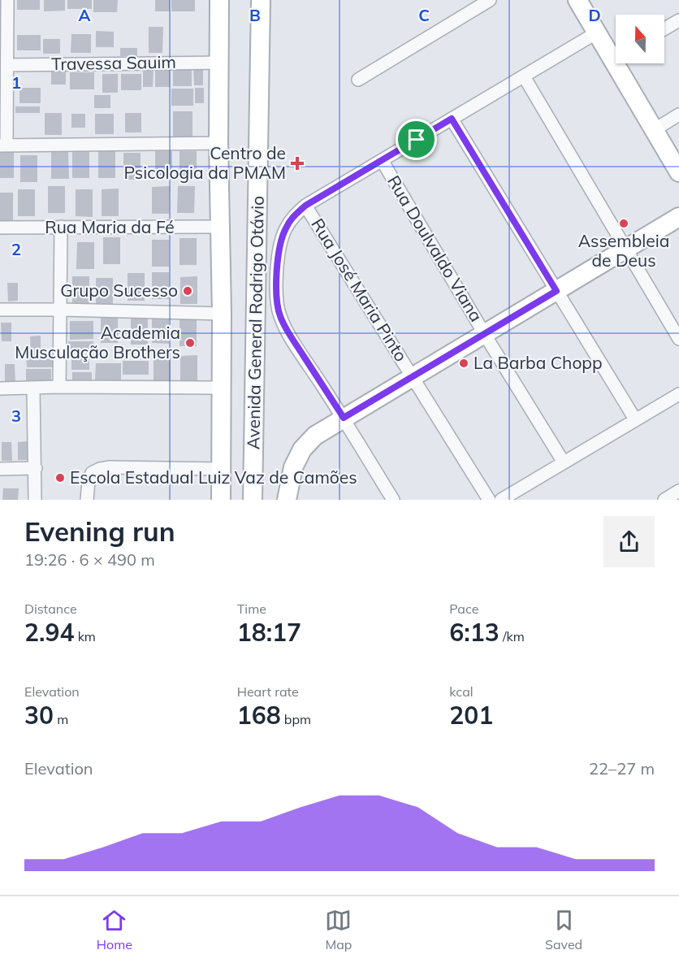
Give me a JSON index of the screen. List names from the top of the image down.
{
  "streets": {
    "main road": ["Avenida General Rodrigo Otávio"],
    "street": [
      "Travessa Sauim",
      "Rua Maria da Fé",
      "Rua Doulvaldo Viana",
      "Rua José Maria Pinto"
    ]
  },
  "crossings": [
    ["Travessa Sauim", "Avenida General Rodrigo Otávio"],
    ["Rua Maria da Fé", "Avenida General Rodrigo Otávio"]
  ],
  "places": {
    "health": ["Centro de Psicologia da PMAM"],
    "other": [
      "Assembleia de Deus",
      "Grupo Sucesso",
      "Academia Musculação Brothers",
      "La Barba Chopp",
      "Escola Estadual Luiz Vaz de Camões"
    ]
  },
  "north": "top",
  "page": {
    "heading": ["Evening run", "19:26 · 6 × 490 m"],
    "stats": [
      ["Distance", "2.94 km"],
      ["Time", "18:17"],
      ["Pace", "6:13 /km"],
      ["Elevation", "30 m"],
      ["Heart rate", "168 bpm"],
      ["kcal", "201"]
    ],
    "chart": ["Elevation", "22–27 m"],
    "tabs": ["Home", "Map", "Saved"]
  },
  "grid": {
    "columns": [
      "A",
      "B",
      "C",
      "D"
    ],
    "rows": ["1", "2", "3"]
  }
}
